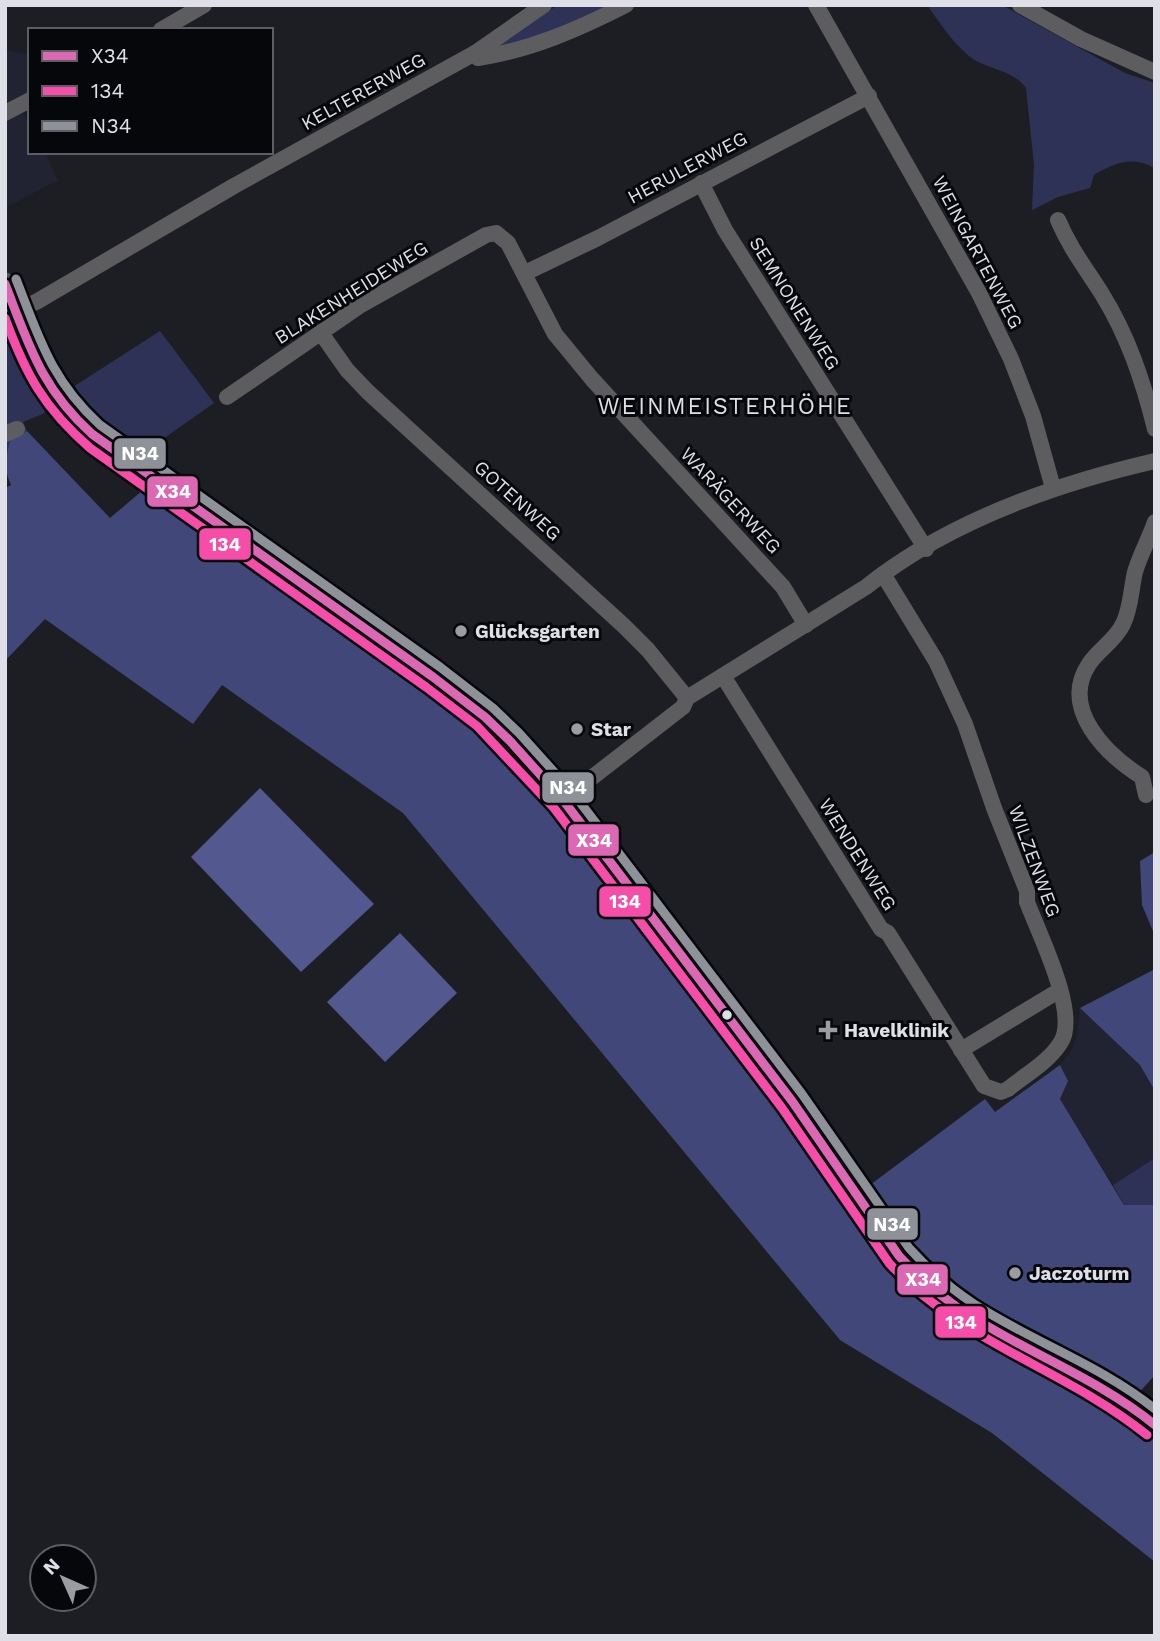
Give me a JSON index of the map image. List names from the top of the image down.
{
  "streets": {
    "street": [
      "KELTERERWEG",
      "HERULERWEG",
      "WEINGARTENWEG",
      "BLAKENHEIDEWEG",
      "SEMNONENWEG",
      "GOTENWEG",
      "WARÄGERWEG",
      "WENDENWEG",
      "WILZENWEG"
    ]
  },
  "crossings": [
    ["HERULERWEG", "WEINGARTENWEG"],
    ["HERULERWEG", "SEMNONENWEG"],
    ["HERULERWEG", "WARÄGERWEG"],
    ["BLAKENHEIDEWEG", "GOTENWEG"],
    ["BLAKENHEIDEWEG", "WARÄGERWEG"],
    ["WENDENWEG", "WILZENWEG"]
  ],
  "districts": ["WEINMEISTERHÖHE"],
  "places": {
    "other": ["Glücksgarten", "Star", "Jaczoturm"],
    "health": ["Havelklinik"]
  },
  "lines": ["transit line N34", "transit line X34", "transit line 134"],
  "legend": ["X34", "134", "N34"],
  "north": "top left"
}
